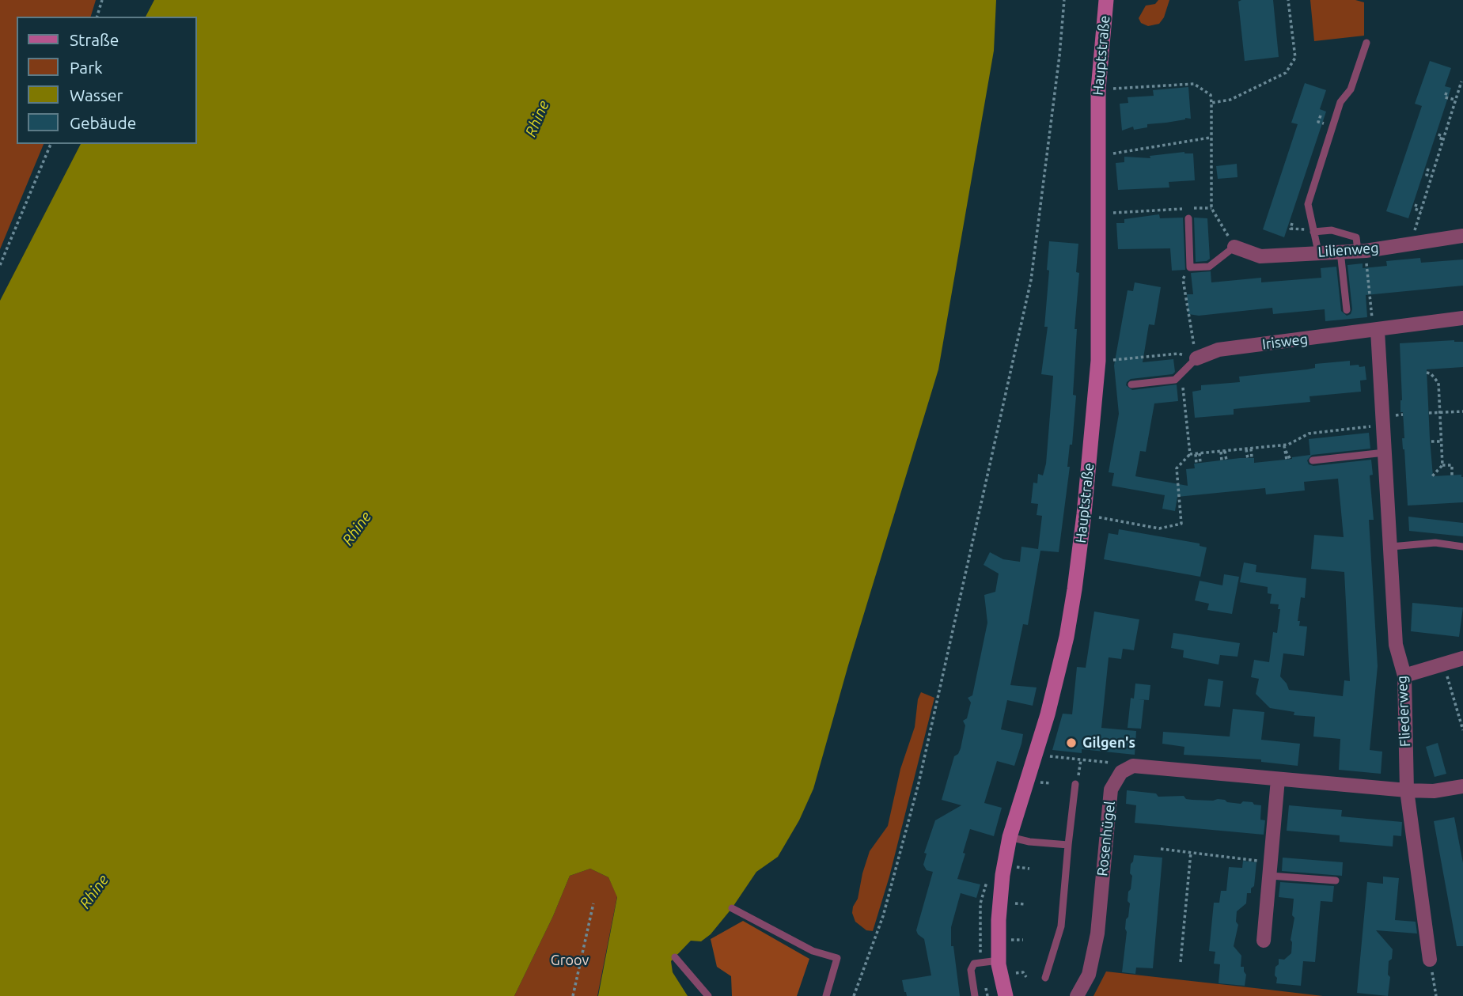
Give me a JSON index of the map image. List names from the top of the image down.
{
  "streets": {
    "main road": ["Hauptstraße"],
    "street": [
      "Lilienweg",
      "Irisweg",
      "Fliederweg",
      "Rosenhügel"
    ]
  },
  "crossings": [
    ["Irisweg", "Fliederweg"]
  ],
  "water": ["Rhine"],
  "parks": ["Groov"],
  "places": ["Gilgen's"],
  "legend": [
    "Straße",
    "Park",
    "Wasser",
    "Gebäude"
  ]
}
